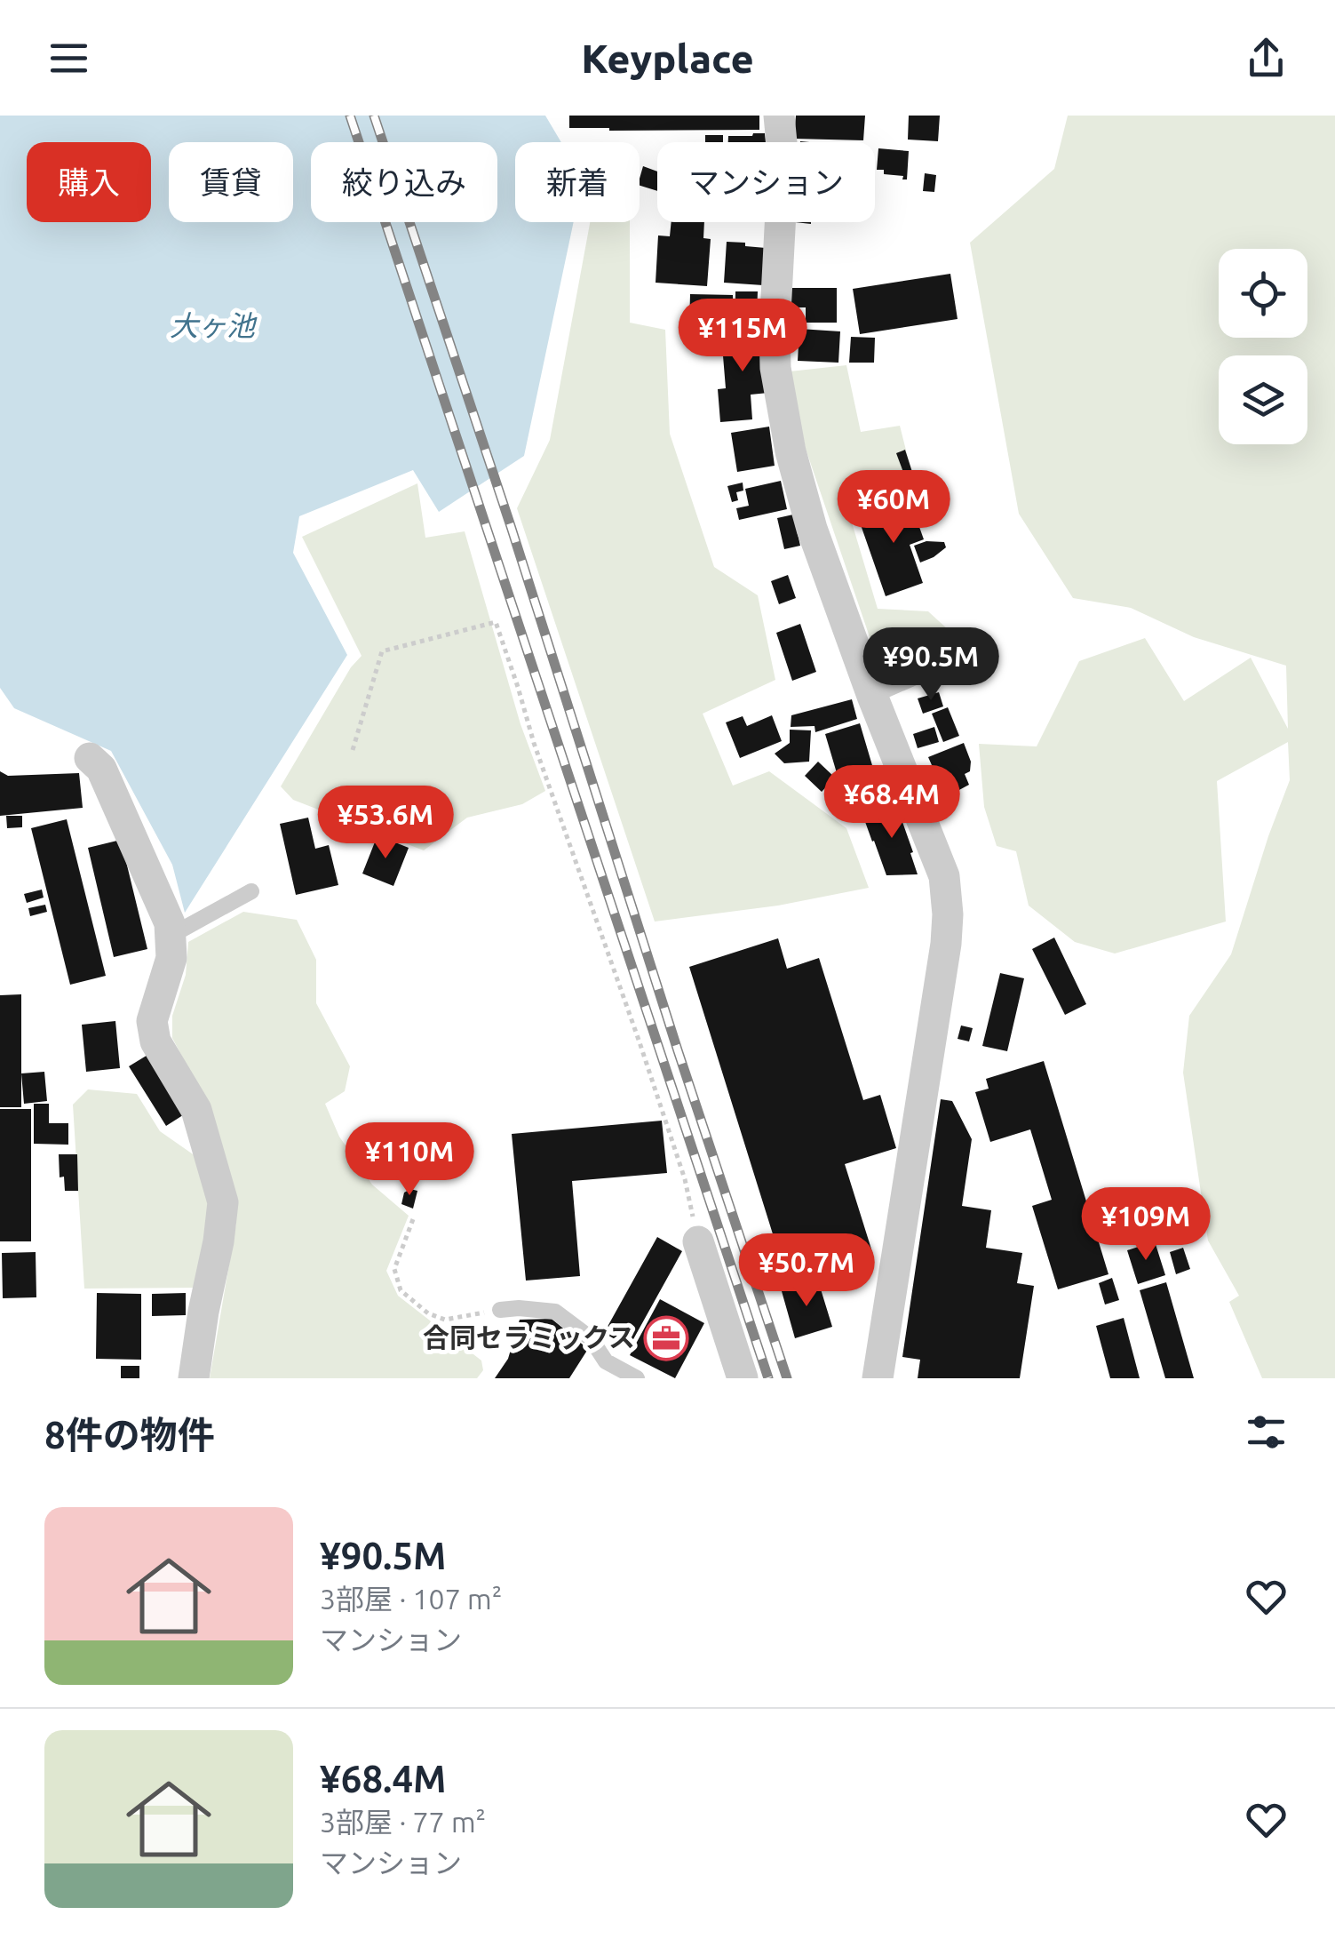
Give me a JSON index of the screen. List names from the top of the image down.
{
  "water": ["大ヶ池"],
  "places": {
    "office": ["合同セラミックス"]
  },
  "page": {
    "header": "Keyplace",
    "chip": [
      "購入",
      "賃貸",
      "絞り込み",
      "新着",
      "マンション"
    ],
    "price": [
      "¥115M",
      "¥60M",
      "¥90.5M",
      "¥68.4M",
      "¥53.6M",
      "¥110M",
      "¥109M",
      "¥50.7M"
    ],
    "heading": "8件の物件",
    "list": [
      {
        "name": "¥90.5M",
        "note": "3部屋 · 107 m² · マンション"
      },
      {
        "name": "¥68.4M",
        "note": "3部屋 · 77 m² · マンション"
      }
    ]
  }
}
